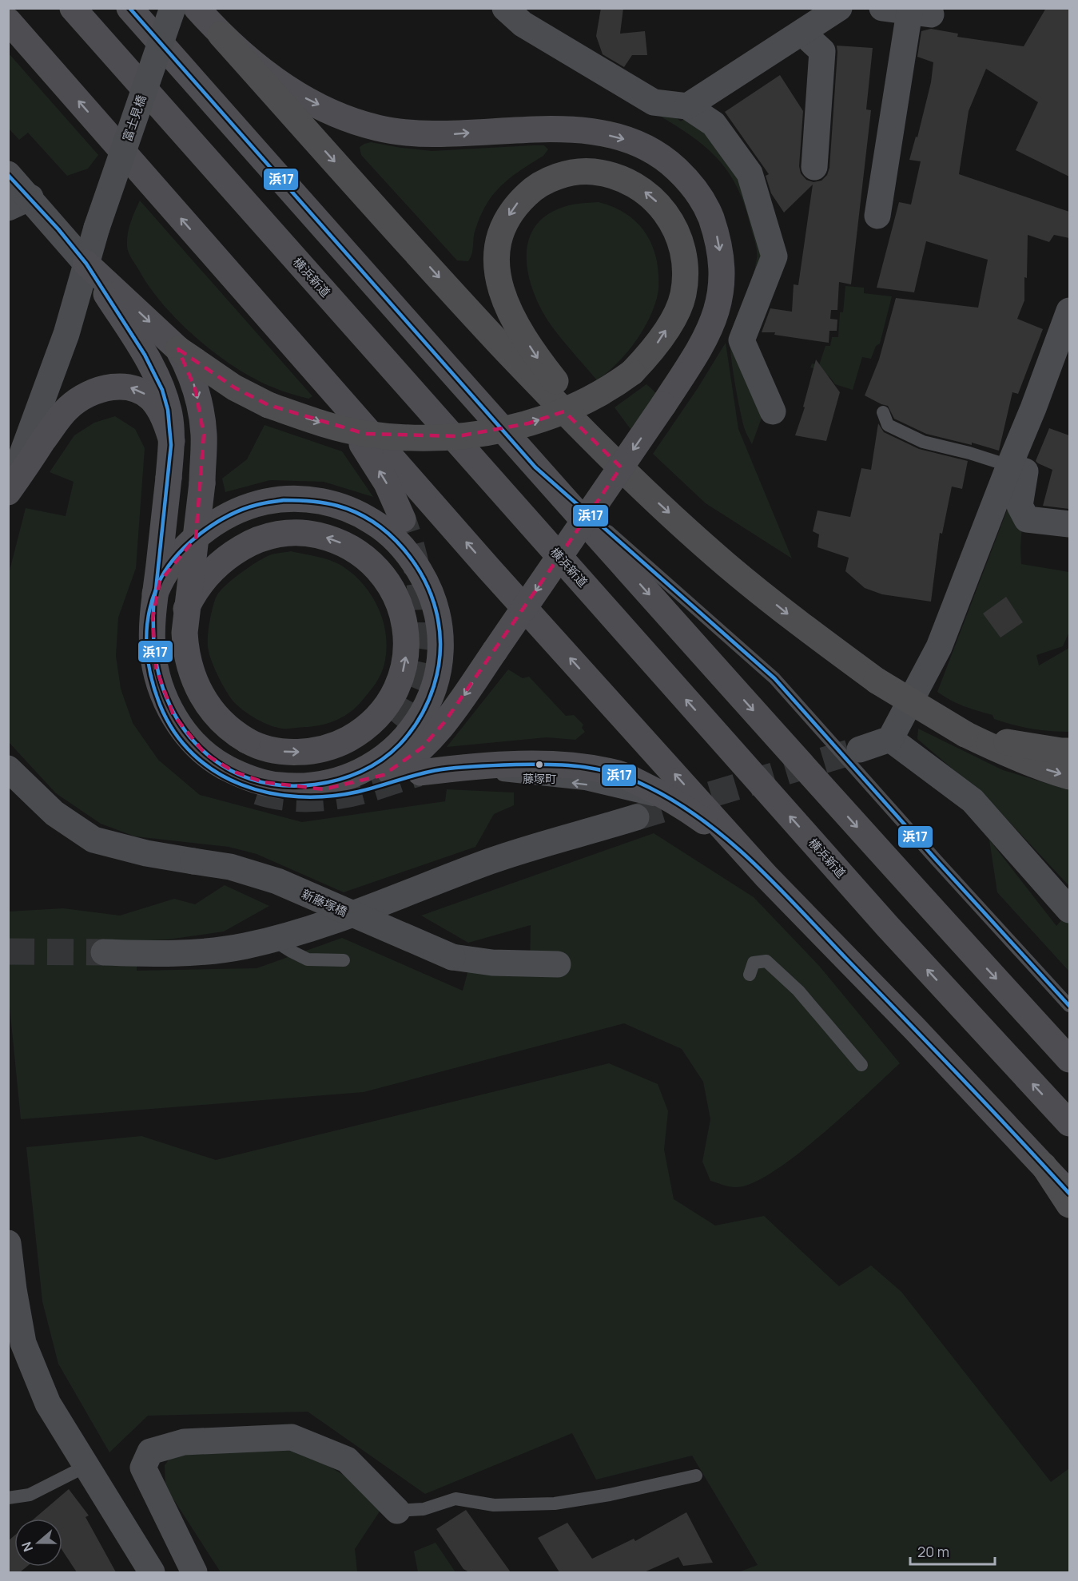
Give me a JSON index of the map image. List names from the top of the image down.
{
  "streets": {
    "highway": ["横浜新道"],
    "street": ["富士見橋", "新藤塚橋"]
  },
  "places": ["藤塚町"],
  "lines": ["transit line 浜17"],
  "scale_bar": "20 m",
  "north": "left"
}
